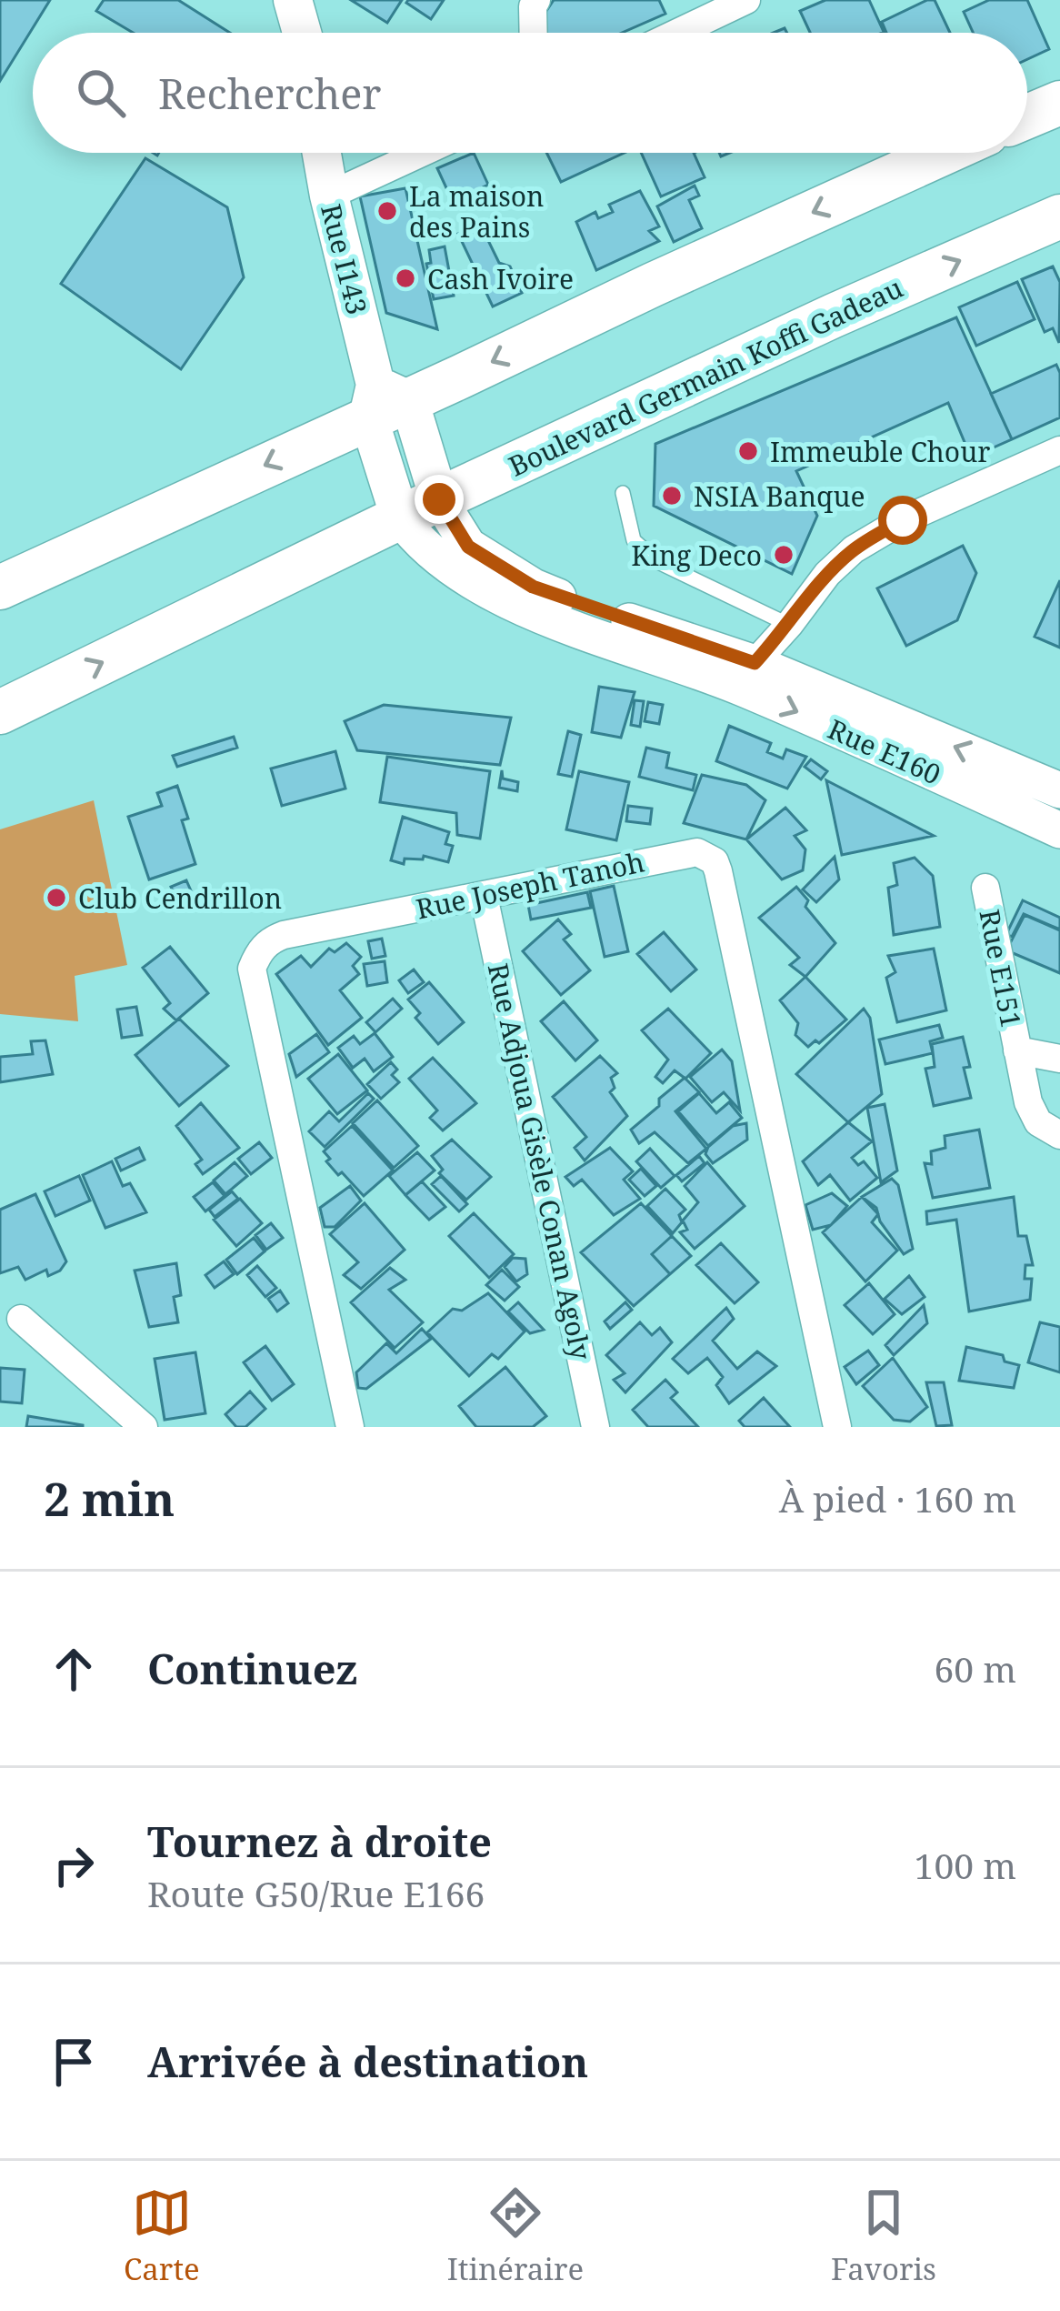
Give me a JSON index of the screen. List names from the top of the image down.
{
  "streets": {
    "main road": ["Rue I143", "Boulevard Germain Koffi Gadeau"],
    "street": [
      "Rue E160",
      "Rue Joseph Tanoh",
      "Rue E151",
      "Rue Adjoua Gisèle Conan Agoly"
    ]
  },
  "crossings": [
    ["Boulevard Germain Koffi Gadeau", "Rue E160"],
    ["Rue Joseph Tanoh", "Rue Adjoua Gisèle Conan Agoly"]
  ],
  "places": [
    "La maison des Pains",
    "Cash Ivoire",
    "Immeuble Chour",
    "NSIA Banque",
    "King Deco",
    "Club Cendrillon"
  ],
  "page": {
    "search": "Rechercher",
    "heading": ["2 min", "À pied · 160 m"],
    "list": [
      ["Continuez", "60 m"],
      ["Tournez à droite", "Route G50/Rue E166", "100 m"],
      "Arrivée à destination"
    ],
    "nav": ["Carte", "Itinéraire", "Favoris"]
  }
}
